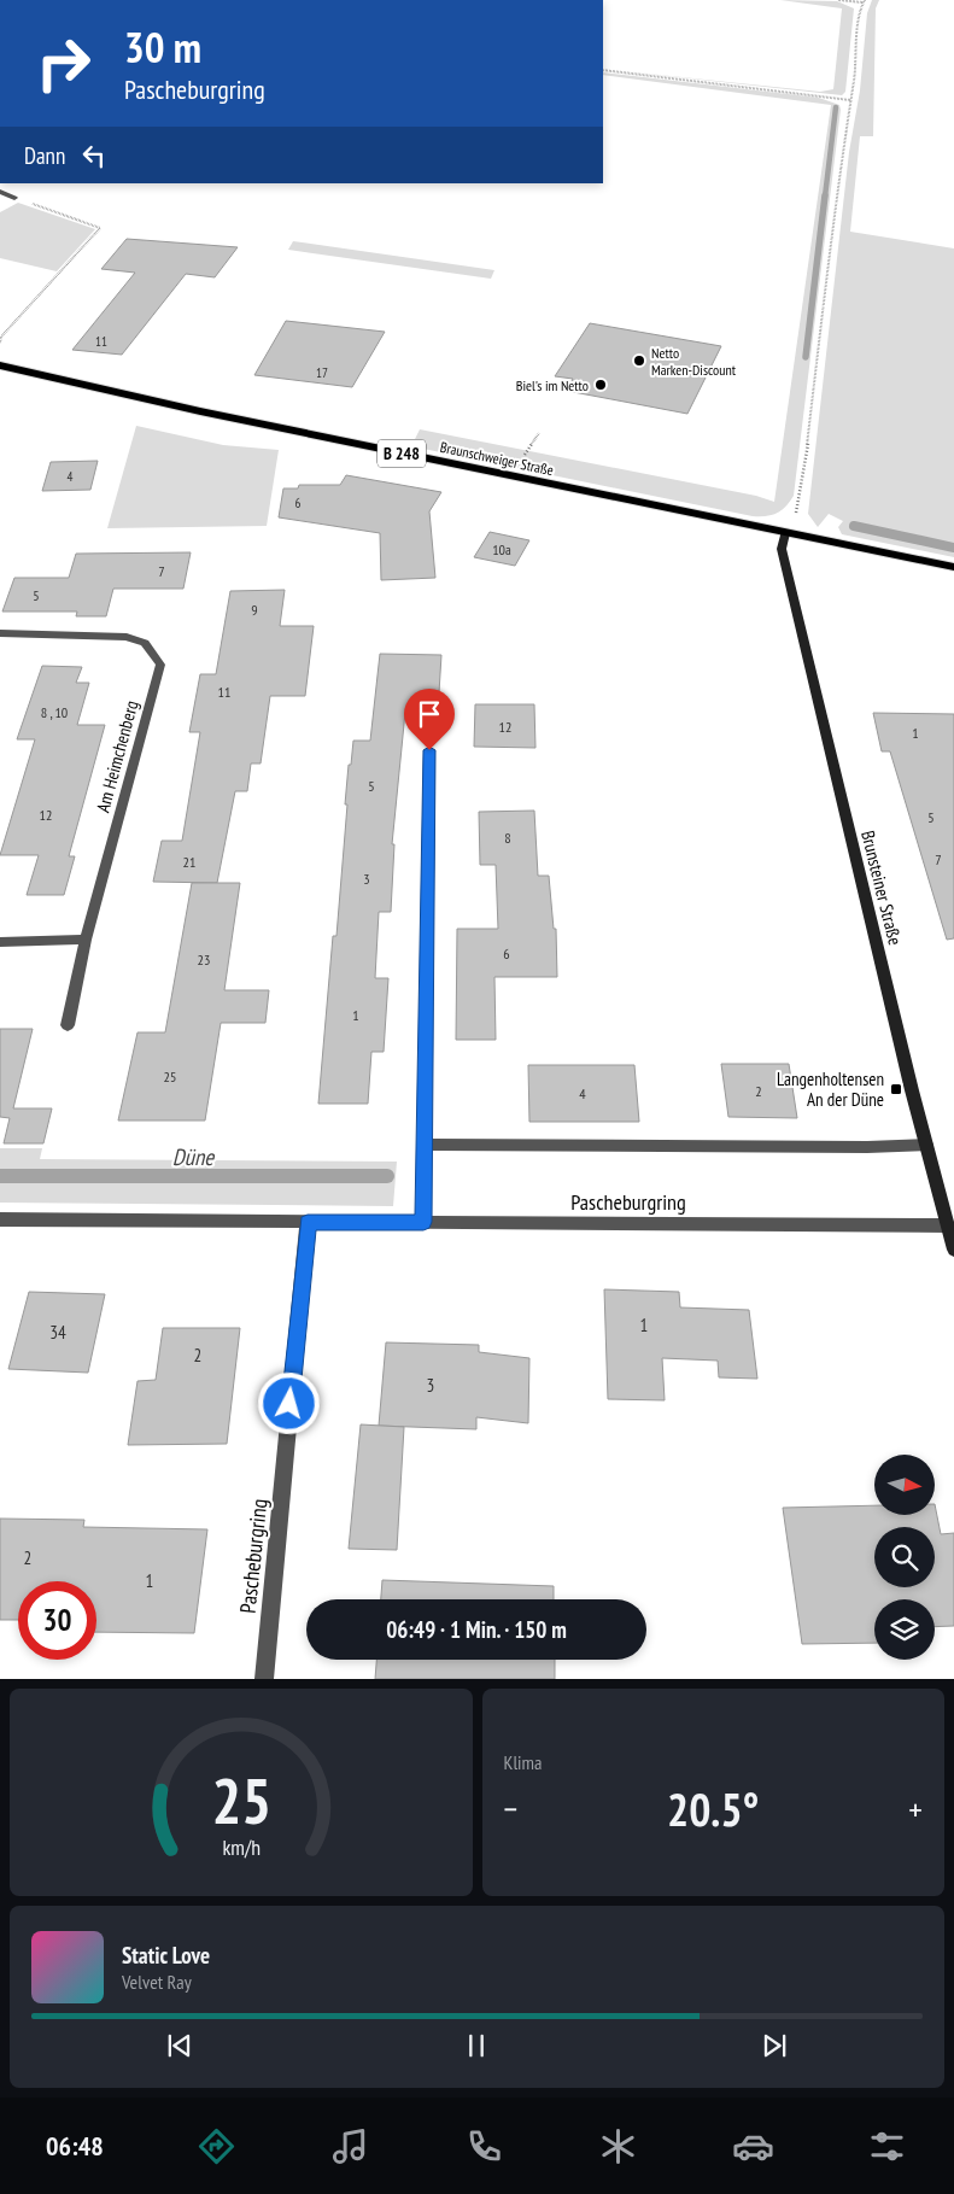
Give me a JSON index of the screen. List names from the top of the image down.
{
  "streets": {
    "main road": ["B 248", "Braunschweiger Straße"],
    "street": ["Am Heimchenberg", "Brunsteiner Straße", "Pascheburgring"]
  },
  "crossings": [
    ["Braunschweiger Straße", "Brunsteiner Straße"],
    ["Brunsteiner Straße", "Pascheburgring"]
  ],
  "water": ["Düne"],
  "places": {
    "other": ["Netto Marken-Discount", "Biel's im Netto"],
    "transit": ["Langenholtensen An der Düne"]
  },
  "house_numbers": [
    "11",
    "17",
    "4",
    "6",
    "10a",
    "7",
    "5",
    "9",
    "11",
    "8 , 10",
    "12",
    "1",
    "5",
    "12",
    "5",
    "8",
    "7",
    "21",
    "3",
    "6",
    "23",
    "1",
    "25",
    "2",
    "4",
    "1",
    "34",
    "2",
    "3",
    "2",
    "1"
  ],
  "north": "right",
  "page": {
    "turn": ["30 m", "Pascheburgring"],
    "then": "Dann",
    "limit": "30",
    "trip": "06:49 · 1 Min. · 150 m",
    "tile": "Klima",
    "heat": ["−", "20.5°", "+"],
    "song": ["Static Love", "Velvet Ray"],
    "tabs": "06:48",
    "gauge": ["25", "km/h"]
  }
}
